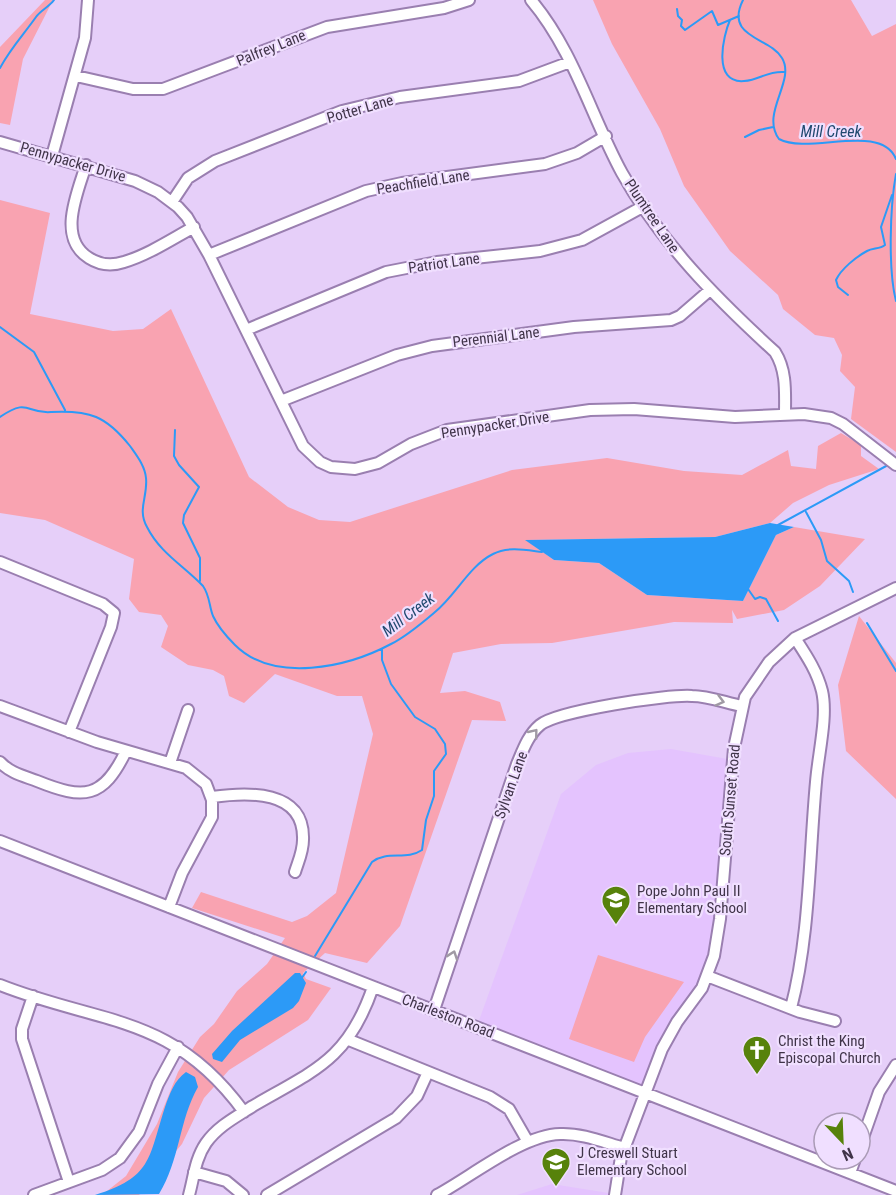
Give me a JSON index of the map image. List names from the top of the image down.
{
  "streets": {
    "street": [
      "Palfrey Lane",
      "Potter Lane",
      "Pennypacker Drive",
      "Peachfield Lane",
      "Plumtree Lane",
      "Patriot Lane",
      "Perennial Lane",
      "Sylvan Lane",
      "South Sunset Road",
      "Charleston Road"
    ]
  },
  "crossings": [
    ["Potter Lane", "Pennypacker Drive"],
    ["Potter Lane", "Plumtree Lane"],
    ["Pennypacker Drive", "Peachfield Lane"],
    ["Pennypacker Drive", "Plumtree Lane"],
    ["Pennypacker Drive", "Patriot Lane"],
    ["Pennypacker Drive", "Perennial Lane"],
    ["Peachfield Lane", "Plumtree Lane"],
    ["Plumtree Lane", "Patriot Lane"],
    ["Plumtree Lane", "Perennial Lane"],
    ["Sylvan Lane", "South Sunset Road"],
    ["Sylvan Lane", "Charleston Road"],
    ["South Sunset Road", "Charleston Road"]
  ],
  "one_way": ["Sylvan Lane"],
  "water": ["Mill Creek"],
  "places": {
    "school or university": ["Pope John Paul II Elementary School", "J Creswell Stuart Elementary School"],
    "church": ["Christ the King Episcopal Church"]
  },
  "north": "bottom right"
}
